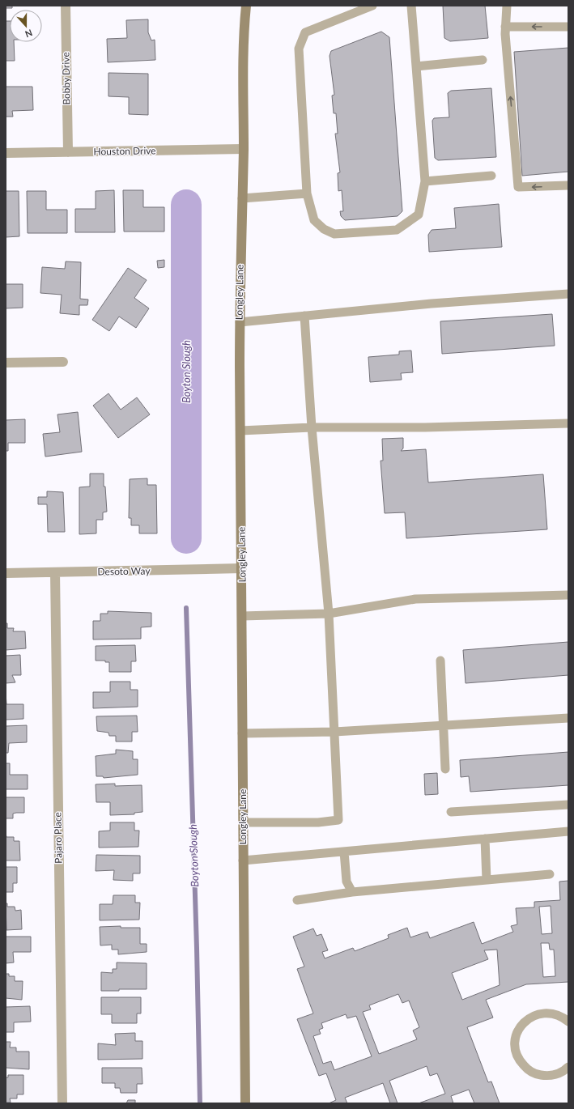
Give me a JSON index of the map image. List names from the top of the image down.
{
  "streets": {
    "main road": ["Longley Lane"],
    "street": [
      "Bobby Drive",
      "Houston Drive",
      "Desoto Way",
      "Pajaro Place"
    ]
  },
  "crossings": [
    ["Bobby Drive", "Houston Drive"],
    ["Houston Drive", "Longley Lane"],
    ["Longley Lane", "Desoto Way"],
    ["Desoto Way", "Pajaro Place"]
  ],
  "water": ["Boyton Slough"],
  "north": "bottom"
}
